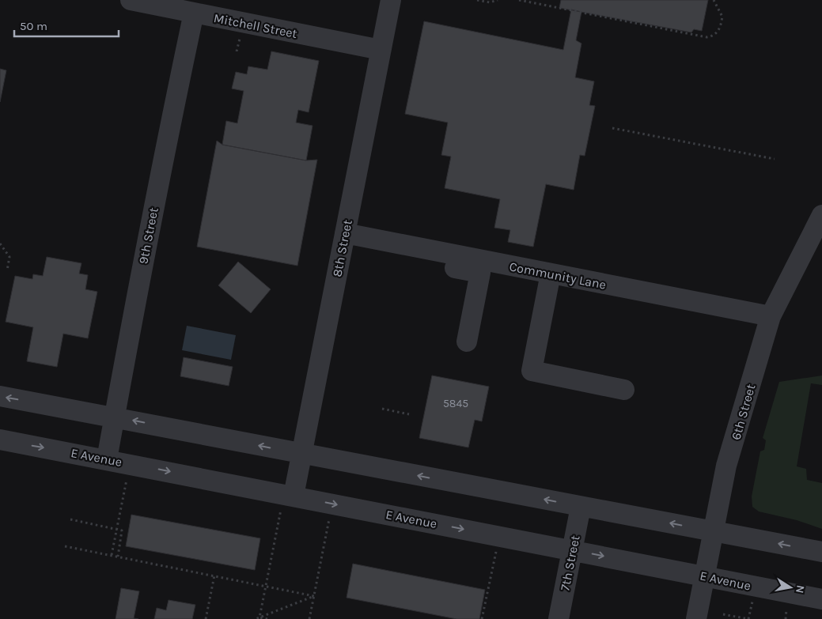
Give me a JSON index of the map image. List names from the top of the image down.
{
  "streets": {
    "lane": [
      "Mitchell Street",
      "9th Street",
      "8th Street",
      "Community Lane",
      "6th Street",
      "E Avenue",
      "7th Street"
    ]
  },
  "crossings": [
    ["Mitchell Street", "9th Street"],
    ["Mitchell Street", "8th Street"],
    ["9th Street", "E Avenue"],
    ["8th Street", "Community Lane"],
    ["8th Street", "E Avenue"],
    ["Community Lane", "6th Street"],
    ["6th Street", "E Avenue"],
    ["E Avenue", "7th Street"]
  ],
  "house_numbers": ["5845"],
  "scale_bar": "50 m",
  "north": "right"
}
